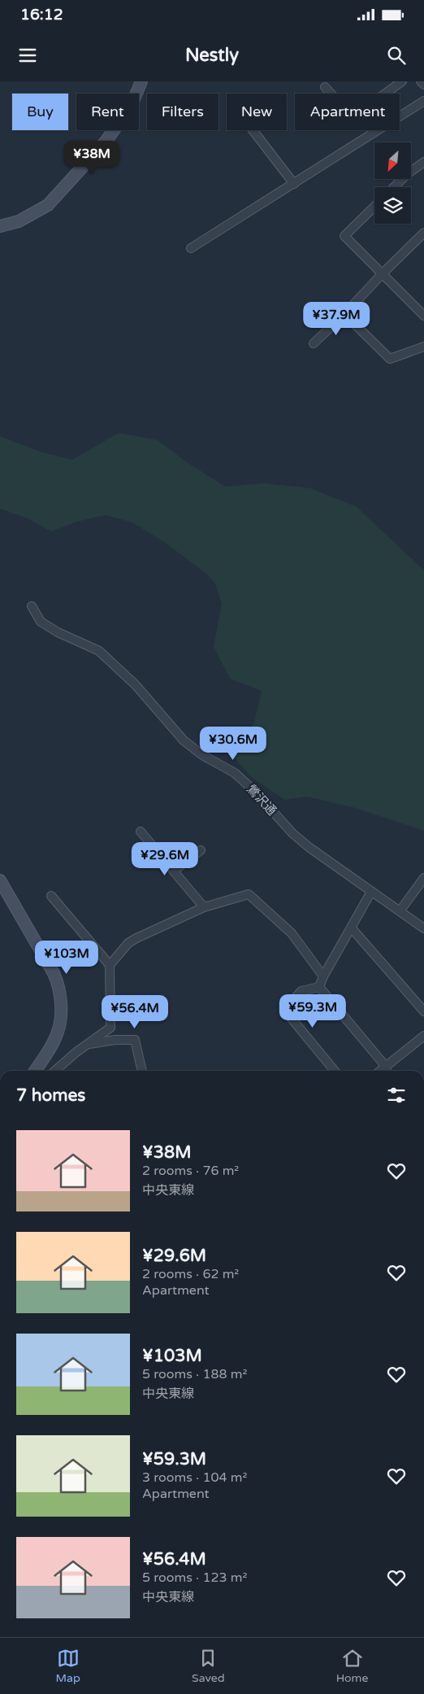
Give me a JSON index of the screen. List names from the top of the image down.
{
  "streets": {
    "street": ["鶯沢通"]
  },
  "north": "bottom left",
  "page": {
    "status": "16:12",
    "header": "Nestly",
    "chip": [
      "Buy",
      "Rent",
      "Filters",
      "New",
      "Apartment"
    ],
    "price": [
      "¥38M",
      "¥37.9M",
      "¥30.6M",
      "¥29.6M",
      "¥103M",
      "¥59.3M",
      "¥56.4M"
    ],
    "heading": "7 homes",
    "list": [
      {
        "name": "¥38M",
        "note": "2 rooms · 76 m² · 中央東線"
      },
      {
        "name": "¥29.6M",
        "note": "2 rooms · 62 m² · Apartment"
      },
      {
        "name": "¥103M",
        "note": "5 rooms · 188 m² · 中央東線"
      },
      {
        "name": "¥59.3M",
        "note": "3 rooms · 104 m² · Apartment"
      },
      {
        "name": "¥56.4M",
        "note": "5 rooms · 123 m² · 中央東線"
      }
    ],
    "tabs": ["Map", "Saved", "Home"]
  }
}
